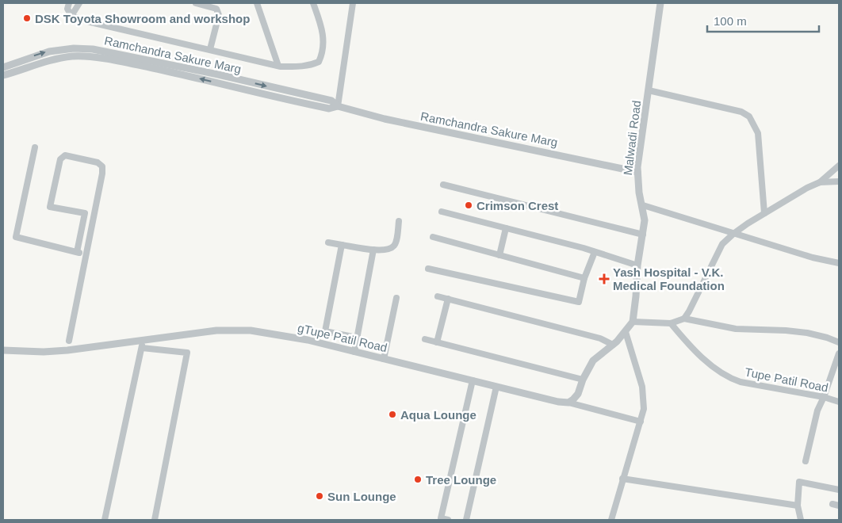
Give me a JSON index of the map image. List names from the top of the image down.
{
  "streets": {
    "street": [
      "Ramchandra Sakure Marg",
      "Malwadi Road",
      "gTupe Patil Road",
      "Tupe Patil Road"
    ]
  },
  "crossings": [
    ["Ramchandra Sakure Marg", "Malwadi Road"]
  ],
  "places": {
    "other": [
      "DSK Toyota Showroom and workshop",
      "Crimson Crest",
      "Aqua Lounge",
      "Tree Lounge",
      "Sun Lounge"
    ],
    "health": ["Yash Hospital - V.K. Medical Foundation"]
  },
  "scale_bar": "100 m"
}
